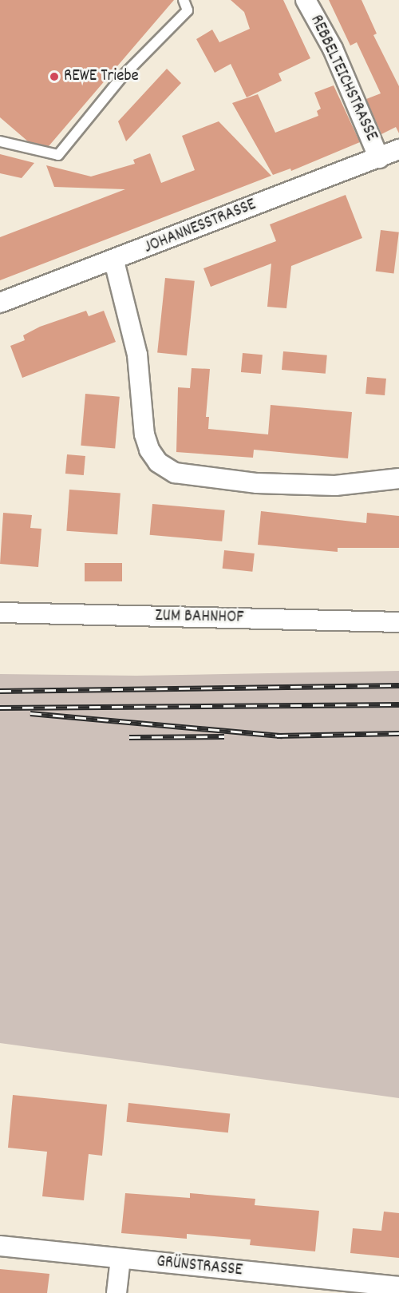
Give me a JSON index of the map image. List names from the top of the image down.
{
  "streets": {
    "street": [
      "REBBELTEICHSTRASSE",
      "JOHANNESSTRASSE",
      "ZUM BAHNHOF",
      "GRÜNSTRASSE"
    ]
  },
  "crossings": [
    ["REBBELTEICHSTRASSE", "JOHANNESSTRASSE"]
  ],
  "places": ["REWE Triebe"]
}
